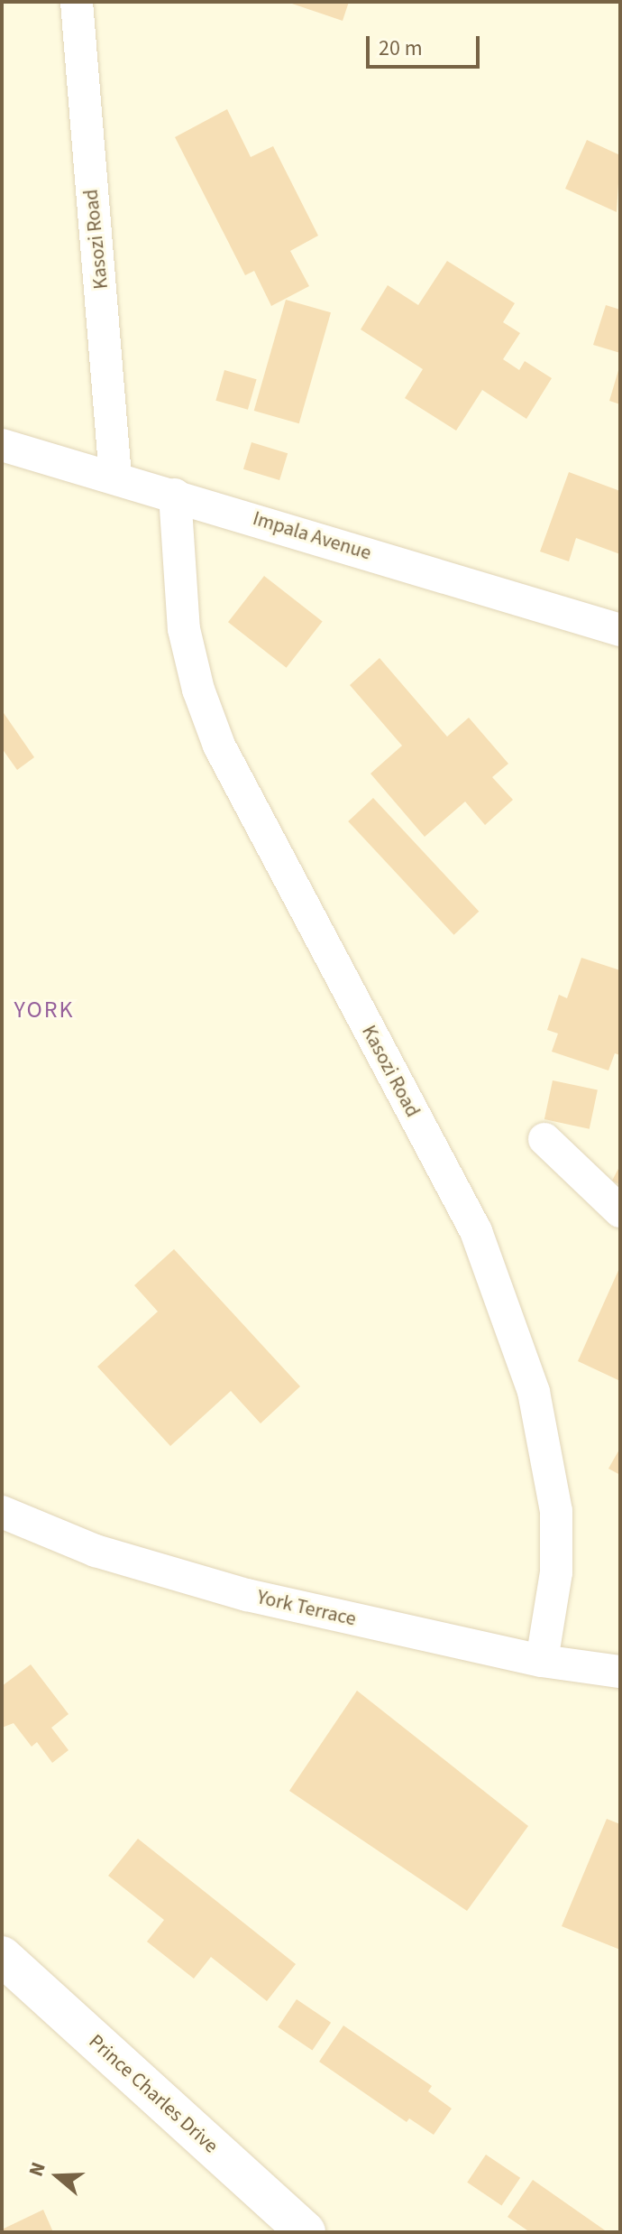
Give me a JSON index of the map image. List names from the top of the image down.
{
  "streets": {
    "street": [
      "Kasozi Road",
      "Impala Avenue",
      "York Terrace",
      "Prince Charles Drive"
    ]
  },
  "crossings": [
    ["Kasozi Road", "Impala Avenue"],
    ["Kasozi Road", "York Terrace"]
  ],
  "districts": ["YORK"],
  "scale_bar": "20 m",
  "north": "left"
}
